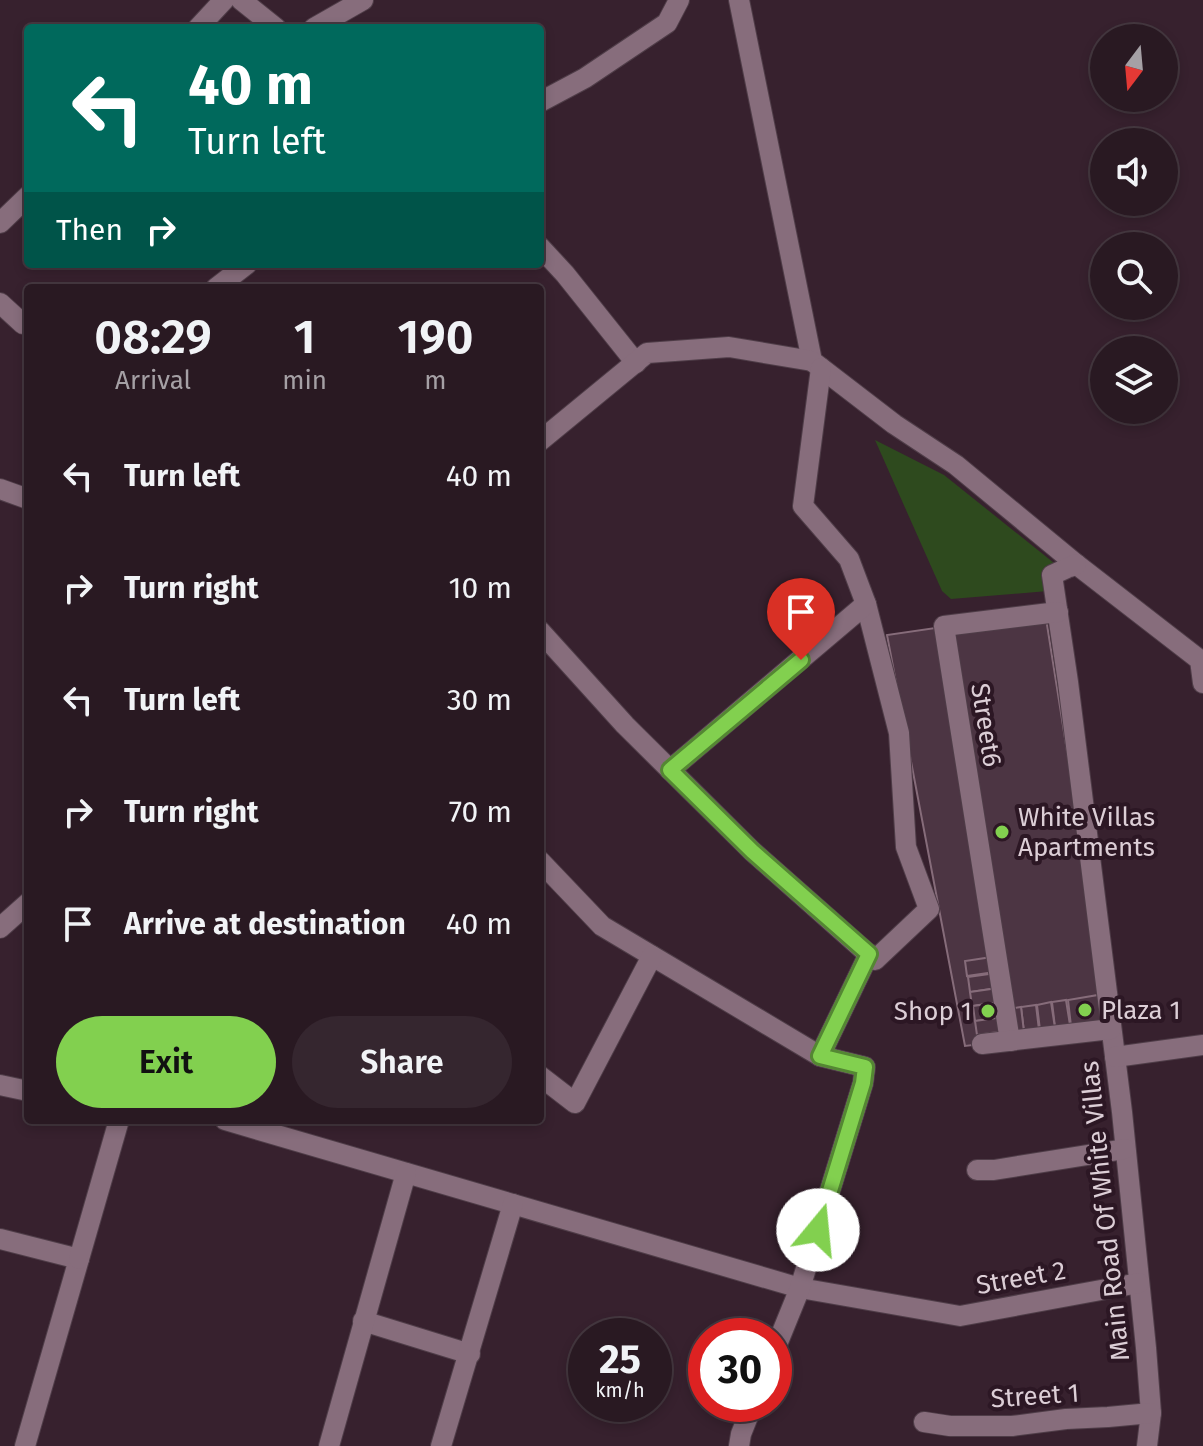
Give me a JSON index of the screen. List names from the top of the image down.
{
  "streets": {
    "street": [
      "Street6",
      "Main Road Of White Villas",
      "Street 2",
      "Street 1"
    ]
  },
  "crossings": [
    ["Street6", "Main Road Of White Villas"],
    ["Main Road Of White Villas", "Street 2"],
    ["Main Road Of White Villas", "Street 1"]
  ],
  "places": ["White Villas Apartments", "Plaza 1", "Shop 1"],
  "north": "bottom",
  "page": {
    "turn": ["40 m", "Turn left"],
    "then": "Then",
    "eta": [
      "08:29",
      "Arrival",
      "1",
      "min",
      "190",
      "m"
    ],
    "list": [
      {
        "name": "Turn left",
        "value": "40 m"
      },
      {
        "name": "Turn right",
        "value": "10 m"
      },
      {
        "name": "Turn left",
        "value": "30 m"
      },
      {
        "name": "Turn right",
        "value": "70 m"
      },
      {
        "name": "Arrive at destination",
        "value": "40 m"
      }
    ],
    "buttons": ["Exit", "Share"],
    "speed": "25 km/h",
    "limit": "30"
  }
}
